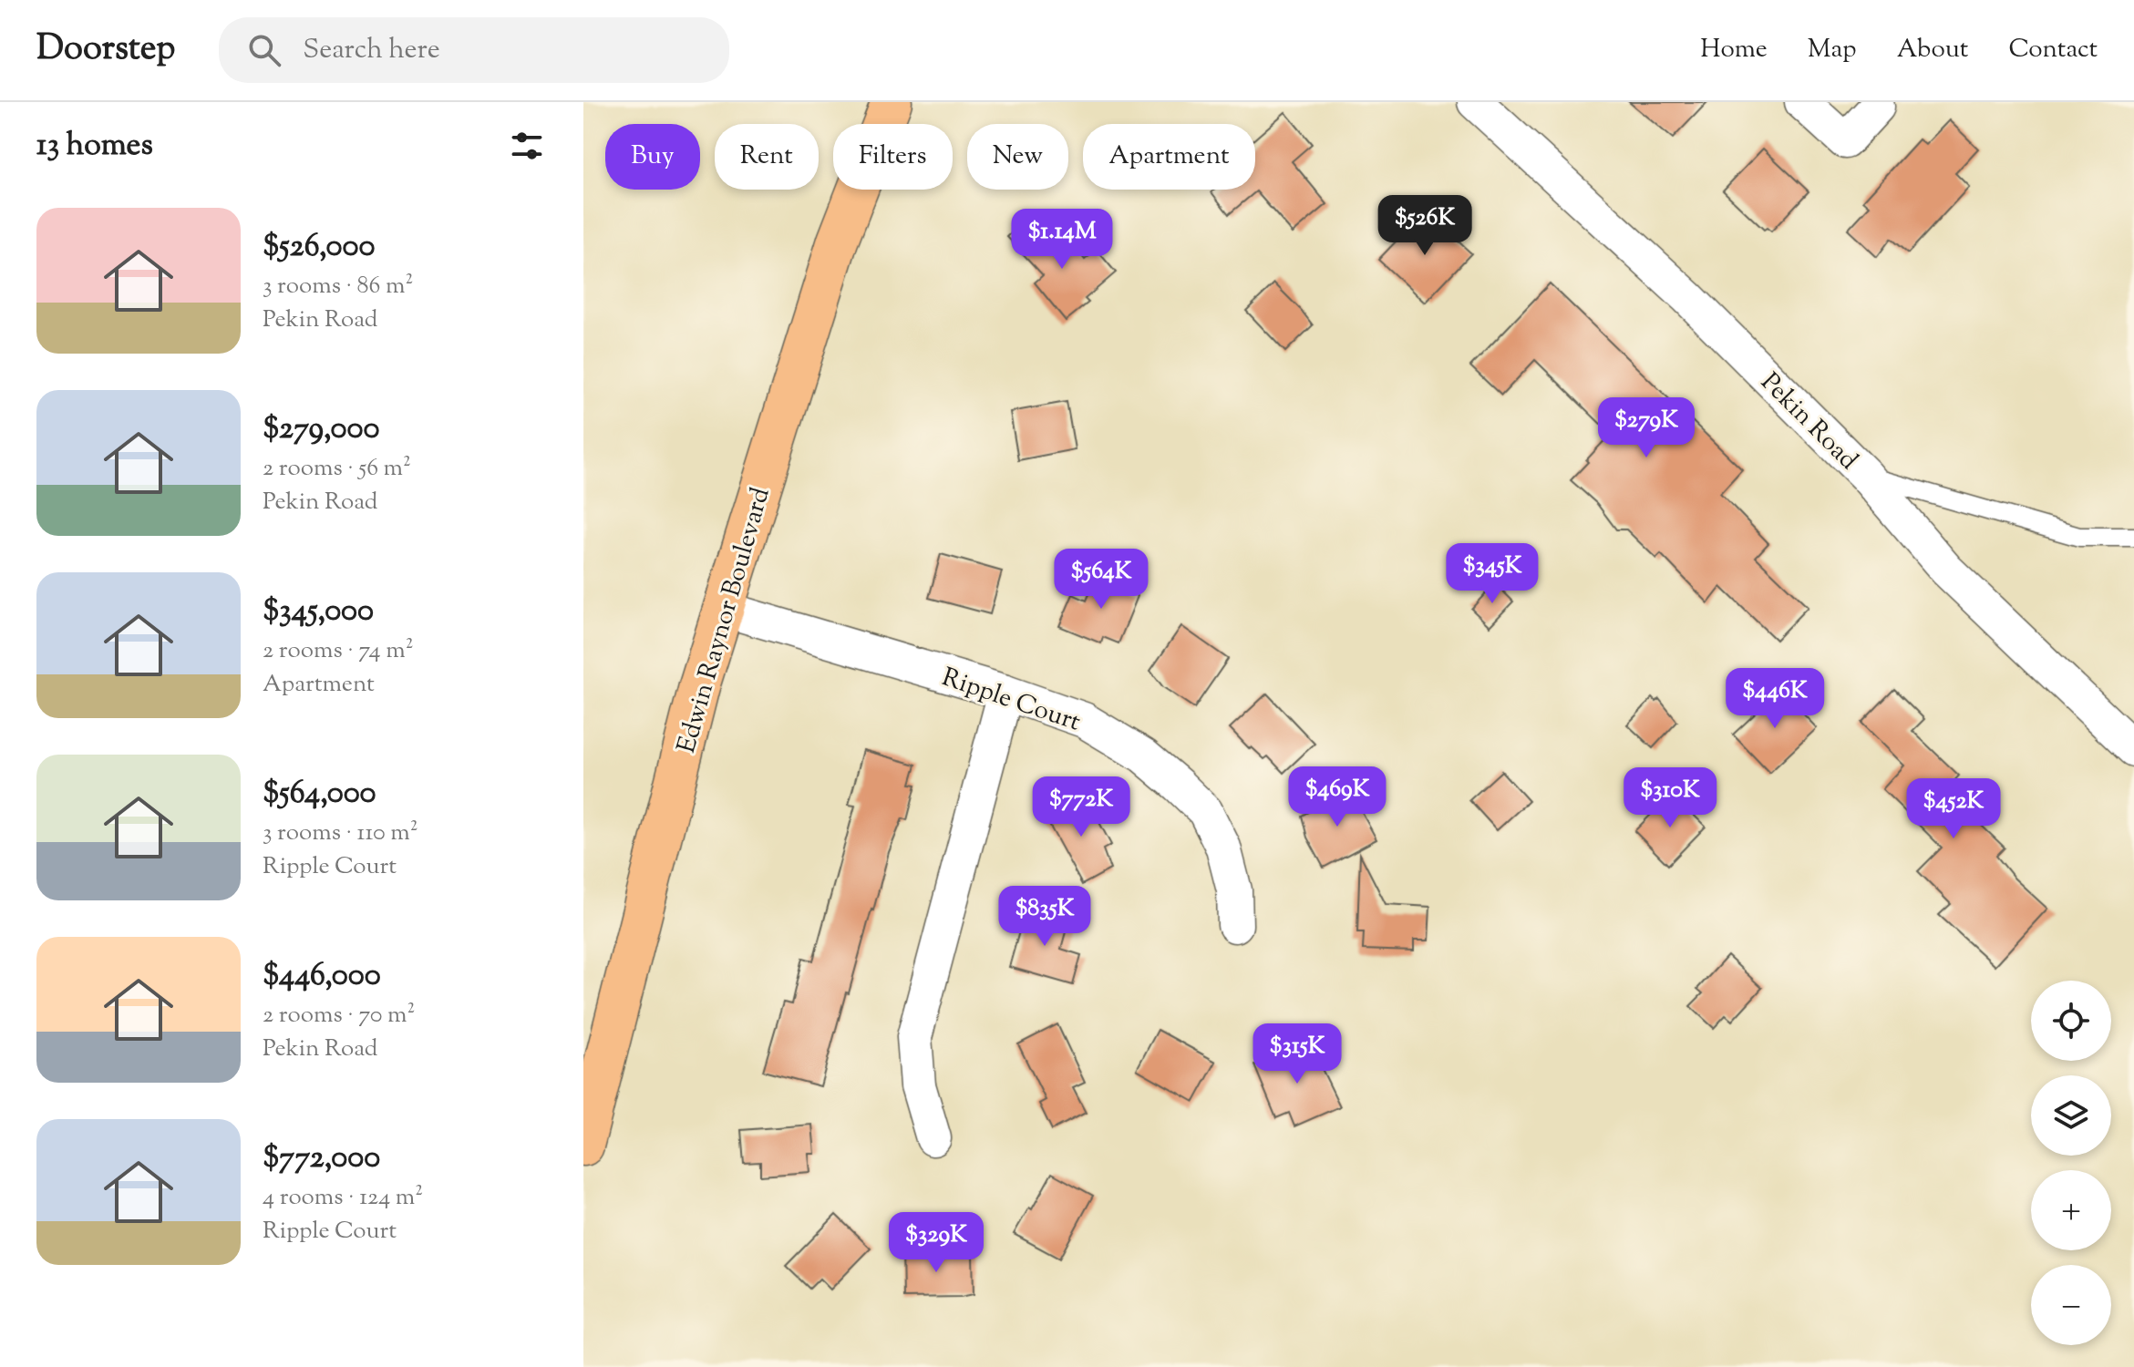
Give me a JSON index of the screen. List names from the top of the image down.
{
  "streets": {
    "main road": ["Edwin Raynor Boulevard"],
    "street": ["Pekin Road", "Ripple Court"]
  },
  "crossings": [
    ["Edwin Raynor Boulevard", "Ripple Court"]
  ],
  "page": {
    "header": "Doorstep",
    "search": "Search here",
    "nav": [
      "Home",
      "Map",
      "About",
      "Contact"
    ],
    "heading": "13 homes",
    "chip": [
      "Buy",
      "Rent",
      "Filters",
      "New",
      "Apartment"
    ],
    "list": [
      {
        "name": "$526,000",
        "note": "3 rooms · 86 m² · Pekin Road"
      },
      {
        "name": "$279,000",
        "note": "2 rooms · 56 m² · Pekin Road"
      },
      {
        "name": "$345,000",
        "note": "2 rooms · 74 m² · Apartment"
      },
      {
        "name": "$564,000",
        "note": "3 rooms · 110 m² · Ripple Court"
      },
      {
        "name": "$446,000",
        "note": "2 rooms · 70 m² · Pekin Road"
      },
      {
        "name": "$772,000",
        "note": "4 rooms · 124 m² · Ripple Court"
      }
    ],
    "price": [
      "$526K",
      "$1.14M",
      "$279K",
      "$345K",
      "$564K",
      "$446K",
      "$469K",
      "$310K",
      "$772K",
      "$452K",
      "$835K",
      "$315K",
      "$329K"
    ],
    "map_buttons": ["+", "−"]
  }
}
